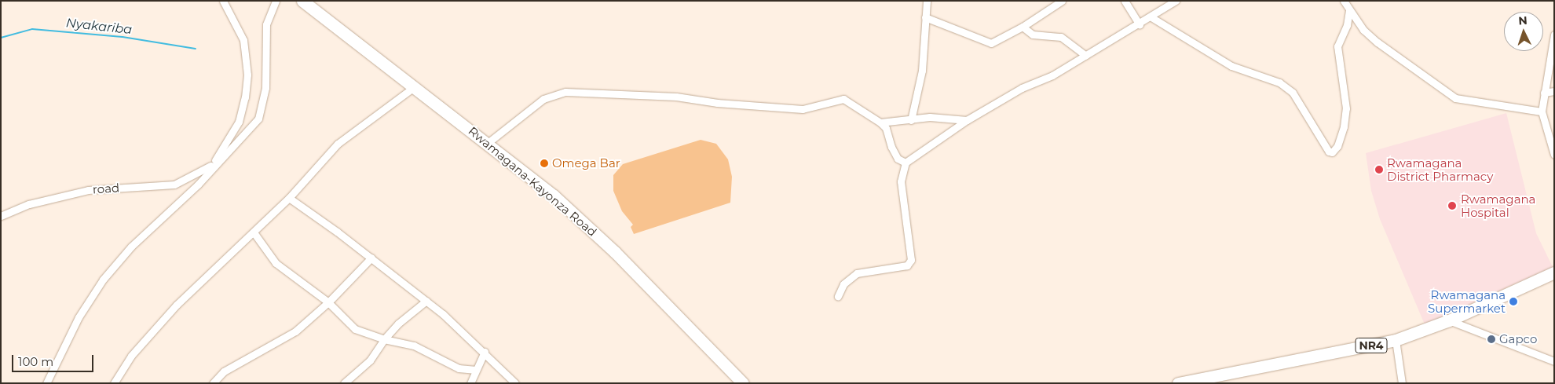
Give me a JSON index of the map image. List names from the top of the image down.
{
  "streets": {
    "highway": ["Rwamagana-Kayonza Road", "NR4"],
    "street": ["road"]
  },
  "water": ["Nyakariba"],
  "places": [
    "Omega Bar",
    "Rwamagana District Pharmacy",
    "Rwamagana Hospital",
    "Rwamagana Supermarket",
    "Gapco"
  ],
  "scale_bar": "100 m",
  "north": "top"
}
